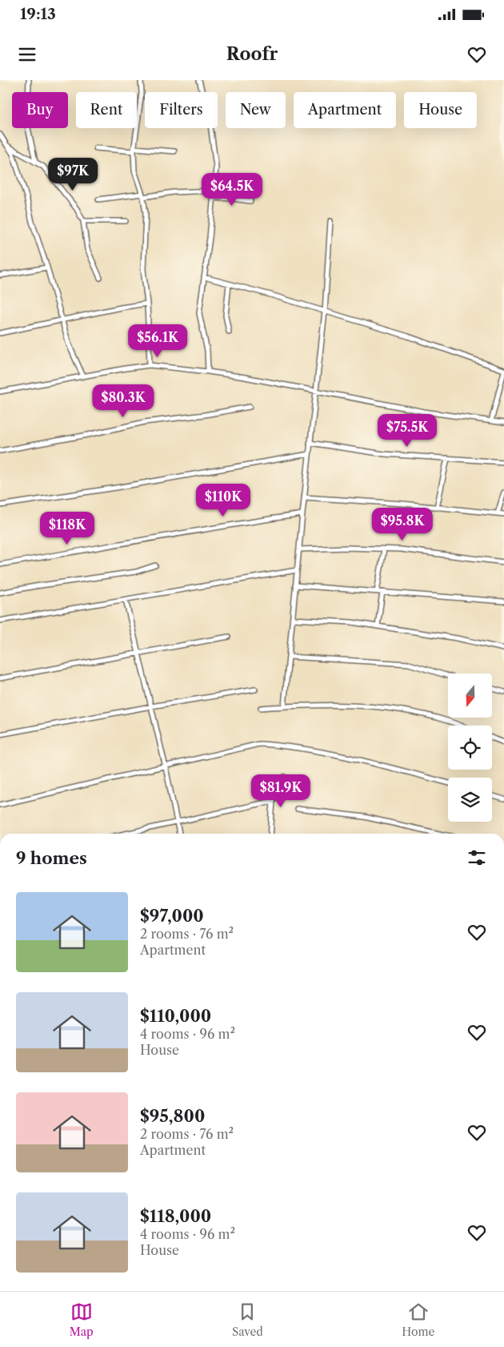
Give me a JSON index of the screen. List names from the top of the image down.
{
  "north": "bottom",
  "page": {
    "status": "19:13",
    "header": "Roofr",
    "chip": [
      "Buy",
      "Rent",
      "Filters",
      "New",
      "Apartment",
      "House"
    ],
    "price": [
      "$97K",
      "$64.5K",
      "$56.1K",
      "$80.3K",
      "$75.5K",
      "$110K",
      "$95.8K",
      "$118K",
      "$81.9K"
    ],
    "heading": "9 homes",
    "list": [
      {
        "name": "$97,000",
        "note": "2 rooms · 76 m² · Apartment"
      },
      {
        "name": "$110,000",
        "note": "4 rooms · 96 m² · House"
      },
      {
        "name": "$95,800",
        "note": "2 rooms · 76 m² · Apartment"
      },
      {
        "name": "$118,000",
        "note": "4 rooms · 96 m² · House"
      }
    ],
    "tabs": ["Map", "Saved", "Home"]
  }
}
